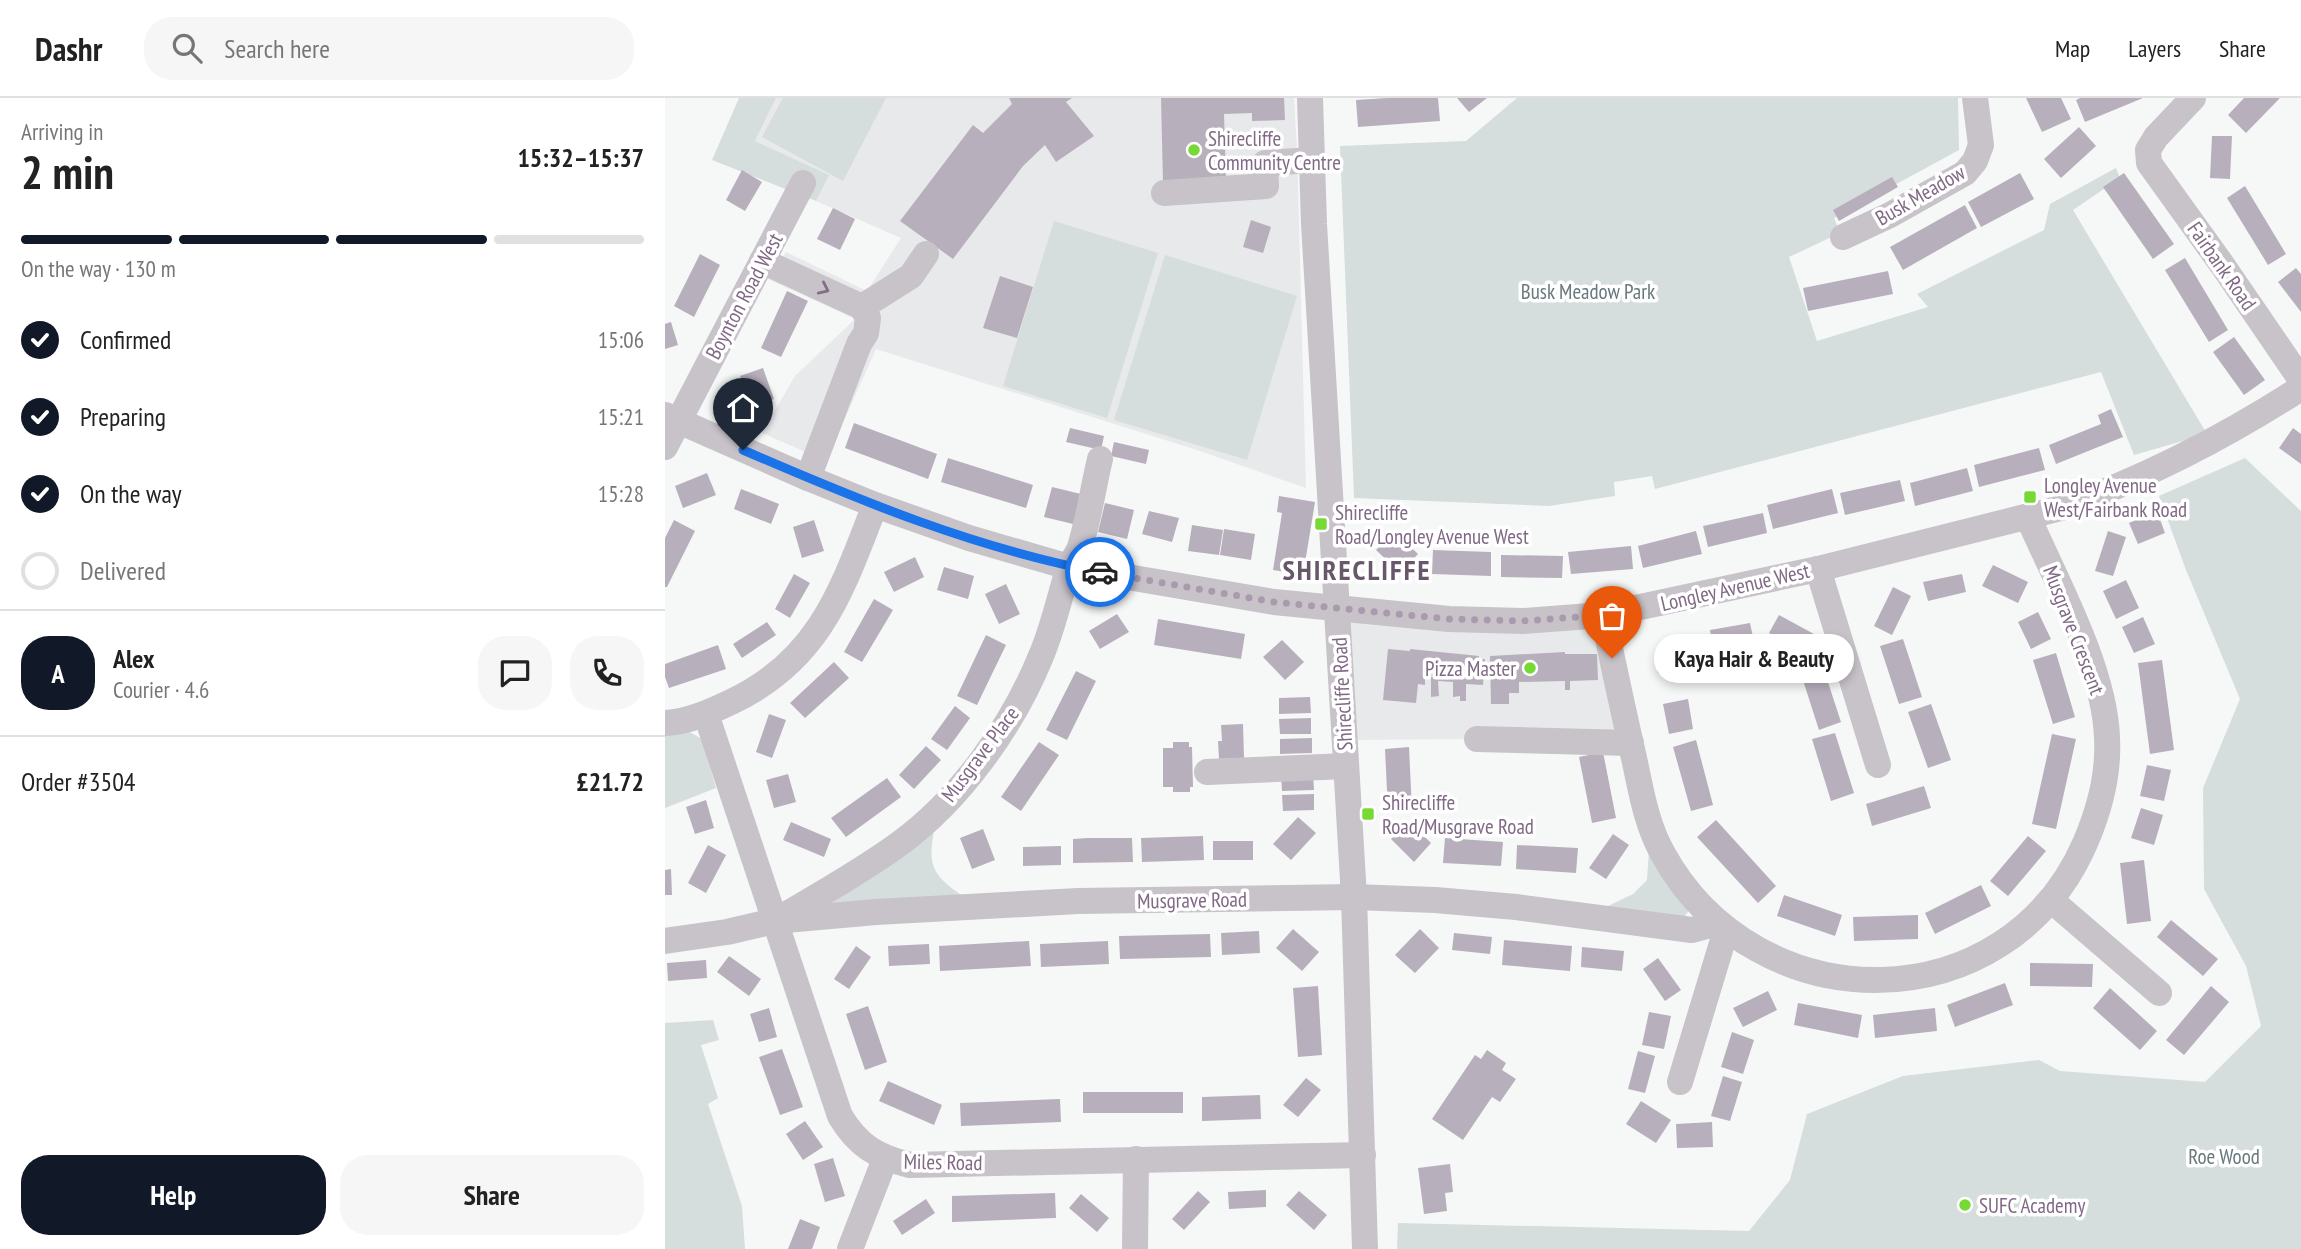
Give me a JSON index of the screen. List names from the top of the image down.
{
  "streets": {
    "street": [
      "Busk Meadow",
      "Fairbank Road",
      "Boynton Road West",
      "Longley Avenue West",
      "Musgrave Crescent",
      "Shirecliffe Road",
      "Musgrave Place",
      "Musgrave Road",
      "Miles Road"
    ]
  },
  "crossings": [
    ["Boynton Road West", "Longley Avenue West"],
    ["Longley Avenue West", "Musgrave Crescent"],
    ["Longley Avenue West", "Shirecliffe Road"],
    ["Longley Avenue West", "Musgrave Place"],
    ["Musgrave Crescent", "Musgrave Road"],
    ["Shirecliffe Road", "Musgrave Road"],
    ["Shirecliffe Road", "Miles Road"],
    ["Musgrave Place", "Musgrave Road"],
    ["Musgrave Place", "Miles Road"],
    ["Musgrave Road", "Miles Road"]
  ],
  "districts": ["SHIRECLIFFE"],
  "parks": ["Busk Meadow Park", "Roe Wood"],
  "places": {
    "other": [
      "Shirecliffe Community Centre",
      "Kaya Hair & Beauty",
      "Pizza Master",
      "SUFC Academy"
    ],
    "transit": ["Longley Avenue West/Fairbank Road", "Shirecliffe Road/Longley Avenue West", "Shirecliffe Road/Musgrave Road"]
  },
  "page": {
    "header": "Dashr",
    "search": "Search here",
    "nav": ["Map", "Layers", "Share"],
    "heading": ["2 min", "Arriving in", "15:32–15:37"],
    "panel": [
      "Alex",
      "Courier · 4.6",
      "Order #3504",
      "£21.72"
    ],
    "bar": "On the way · 130 m",
    "list": [
      ["Confirmed", "15:06"],
      ["Preparing", "15:21"],
      ["On the way", "15:28"],
      "Delivered"
    ],
    "bubble": "Kaya Hair & Beauty",
    "round": "A",
    "buttons": ["Help", "Share"]
  }
}
